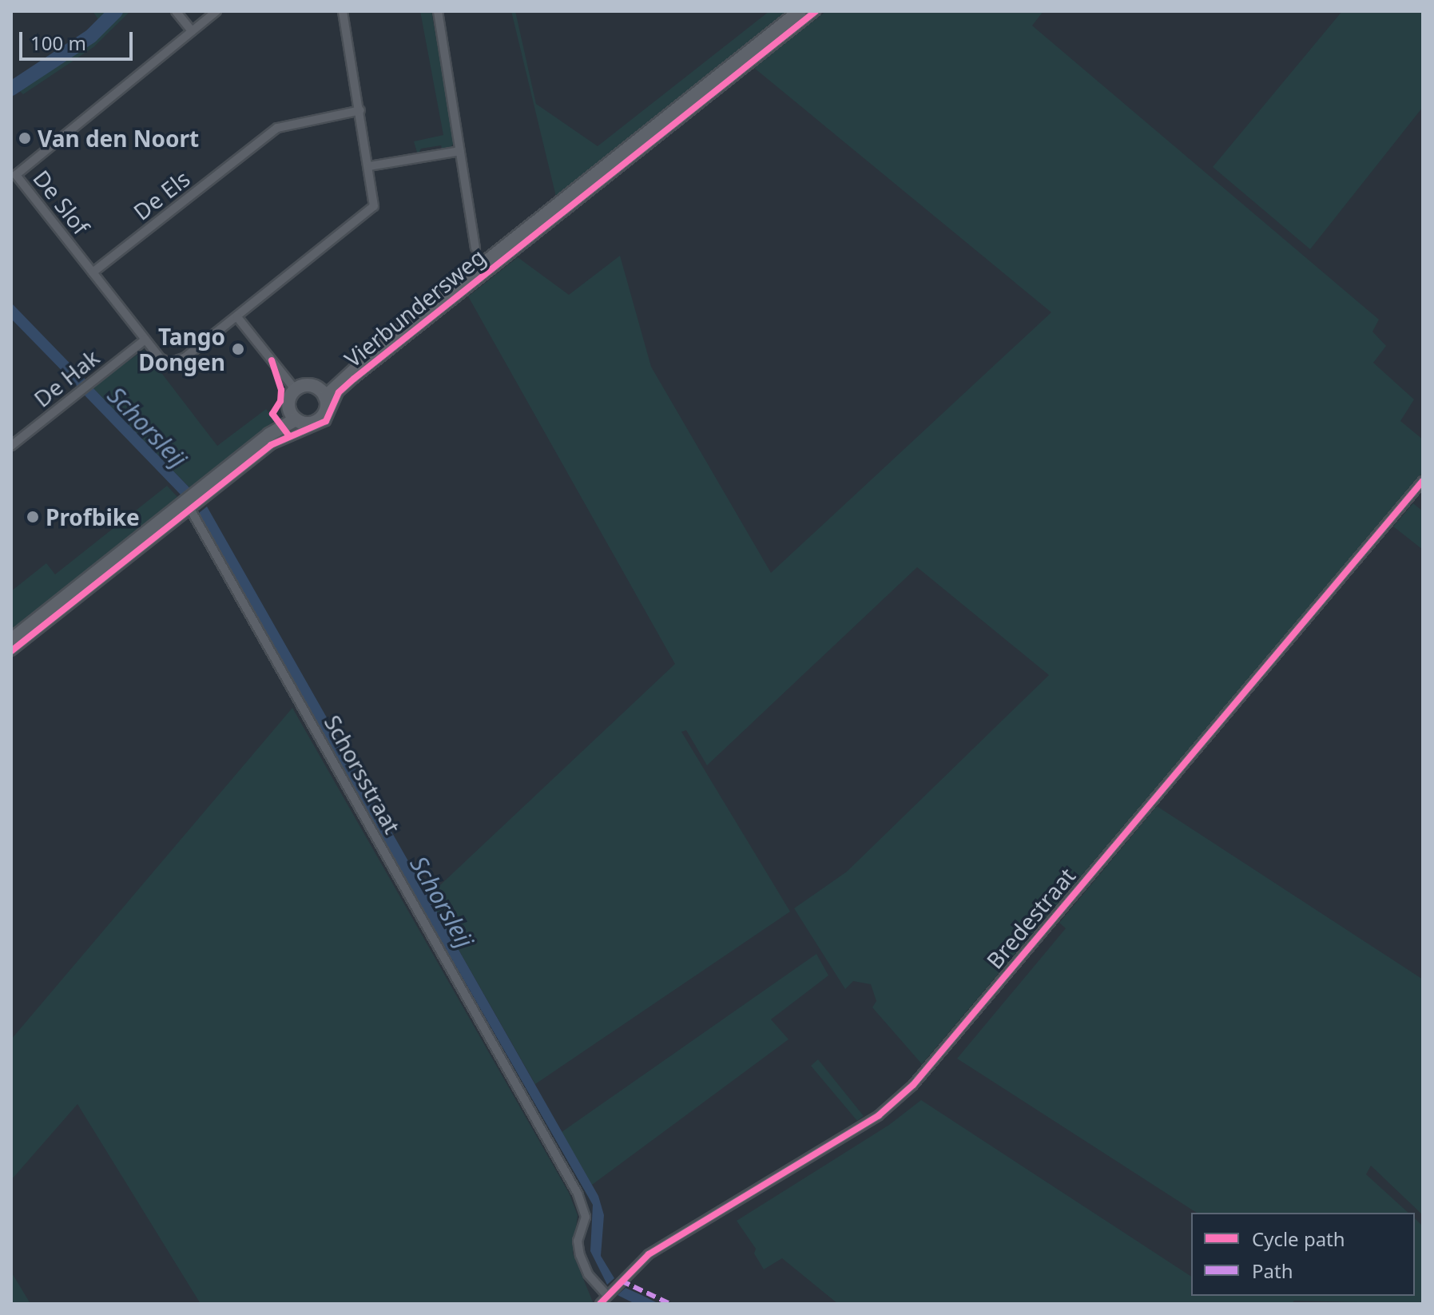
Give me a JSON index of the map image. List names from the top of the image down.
{
  "streets": {
    "main road": ["Vierbundersweg"],
    "street": [
      "De Els",
      "De Slof",
      "De Hak",
      "Schorsstraat",
      "Bredestraat"
    ]
  },
  "crossings": [
    ["De Els", "De Slof"],
    ["De Slof", "De Hak"],
    ["Vierbundersweg", "Schorsstraat"],
    ["Schorsstraat", "Bredestraat"]
  ],
  "water": ["Schorsleij"],
  "places": ["Van den Noort", "Tango Dongen", "Profbike"],
  "legend": ["Cycle path", "Path"],
  "scale_bar": "100 m"
}
